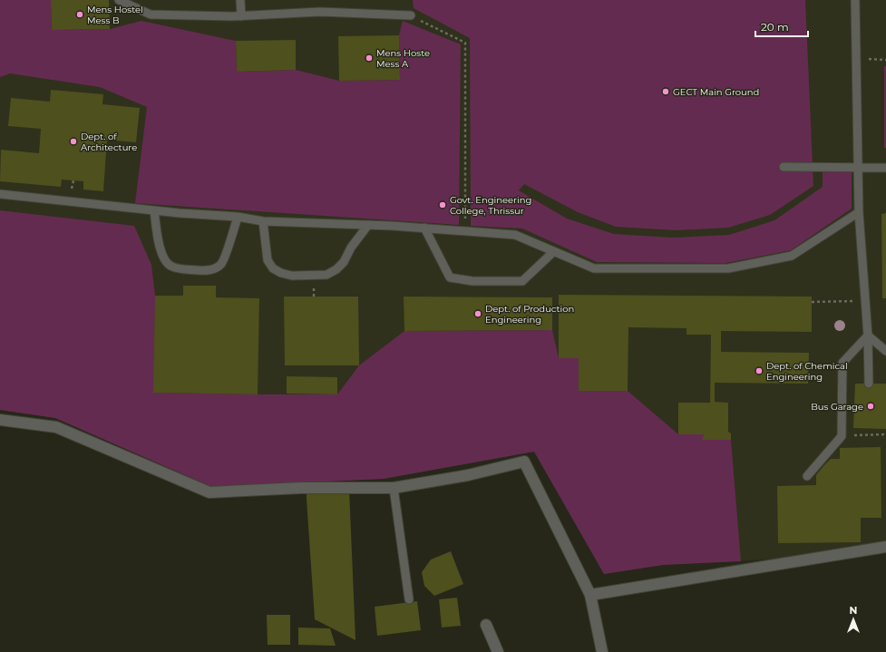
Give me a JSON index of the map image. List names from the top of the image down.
{
  "places": [
    "Mens Hostel Mess B",
    "Mens Hoste Mess A",
    "GECT Main Ground",
    "Dept. of Architecture",
    "Govt. Engineering College, Thrissur",
    "Dept. of Production Engineering",
    "Dept. of Chemical Engineering",
    "Bus Garage"
  ],
  "scale_bar": "20 m",
  "north": "top"
}
